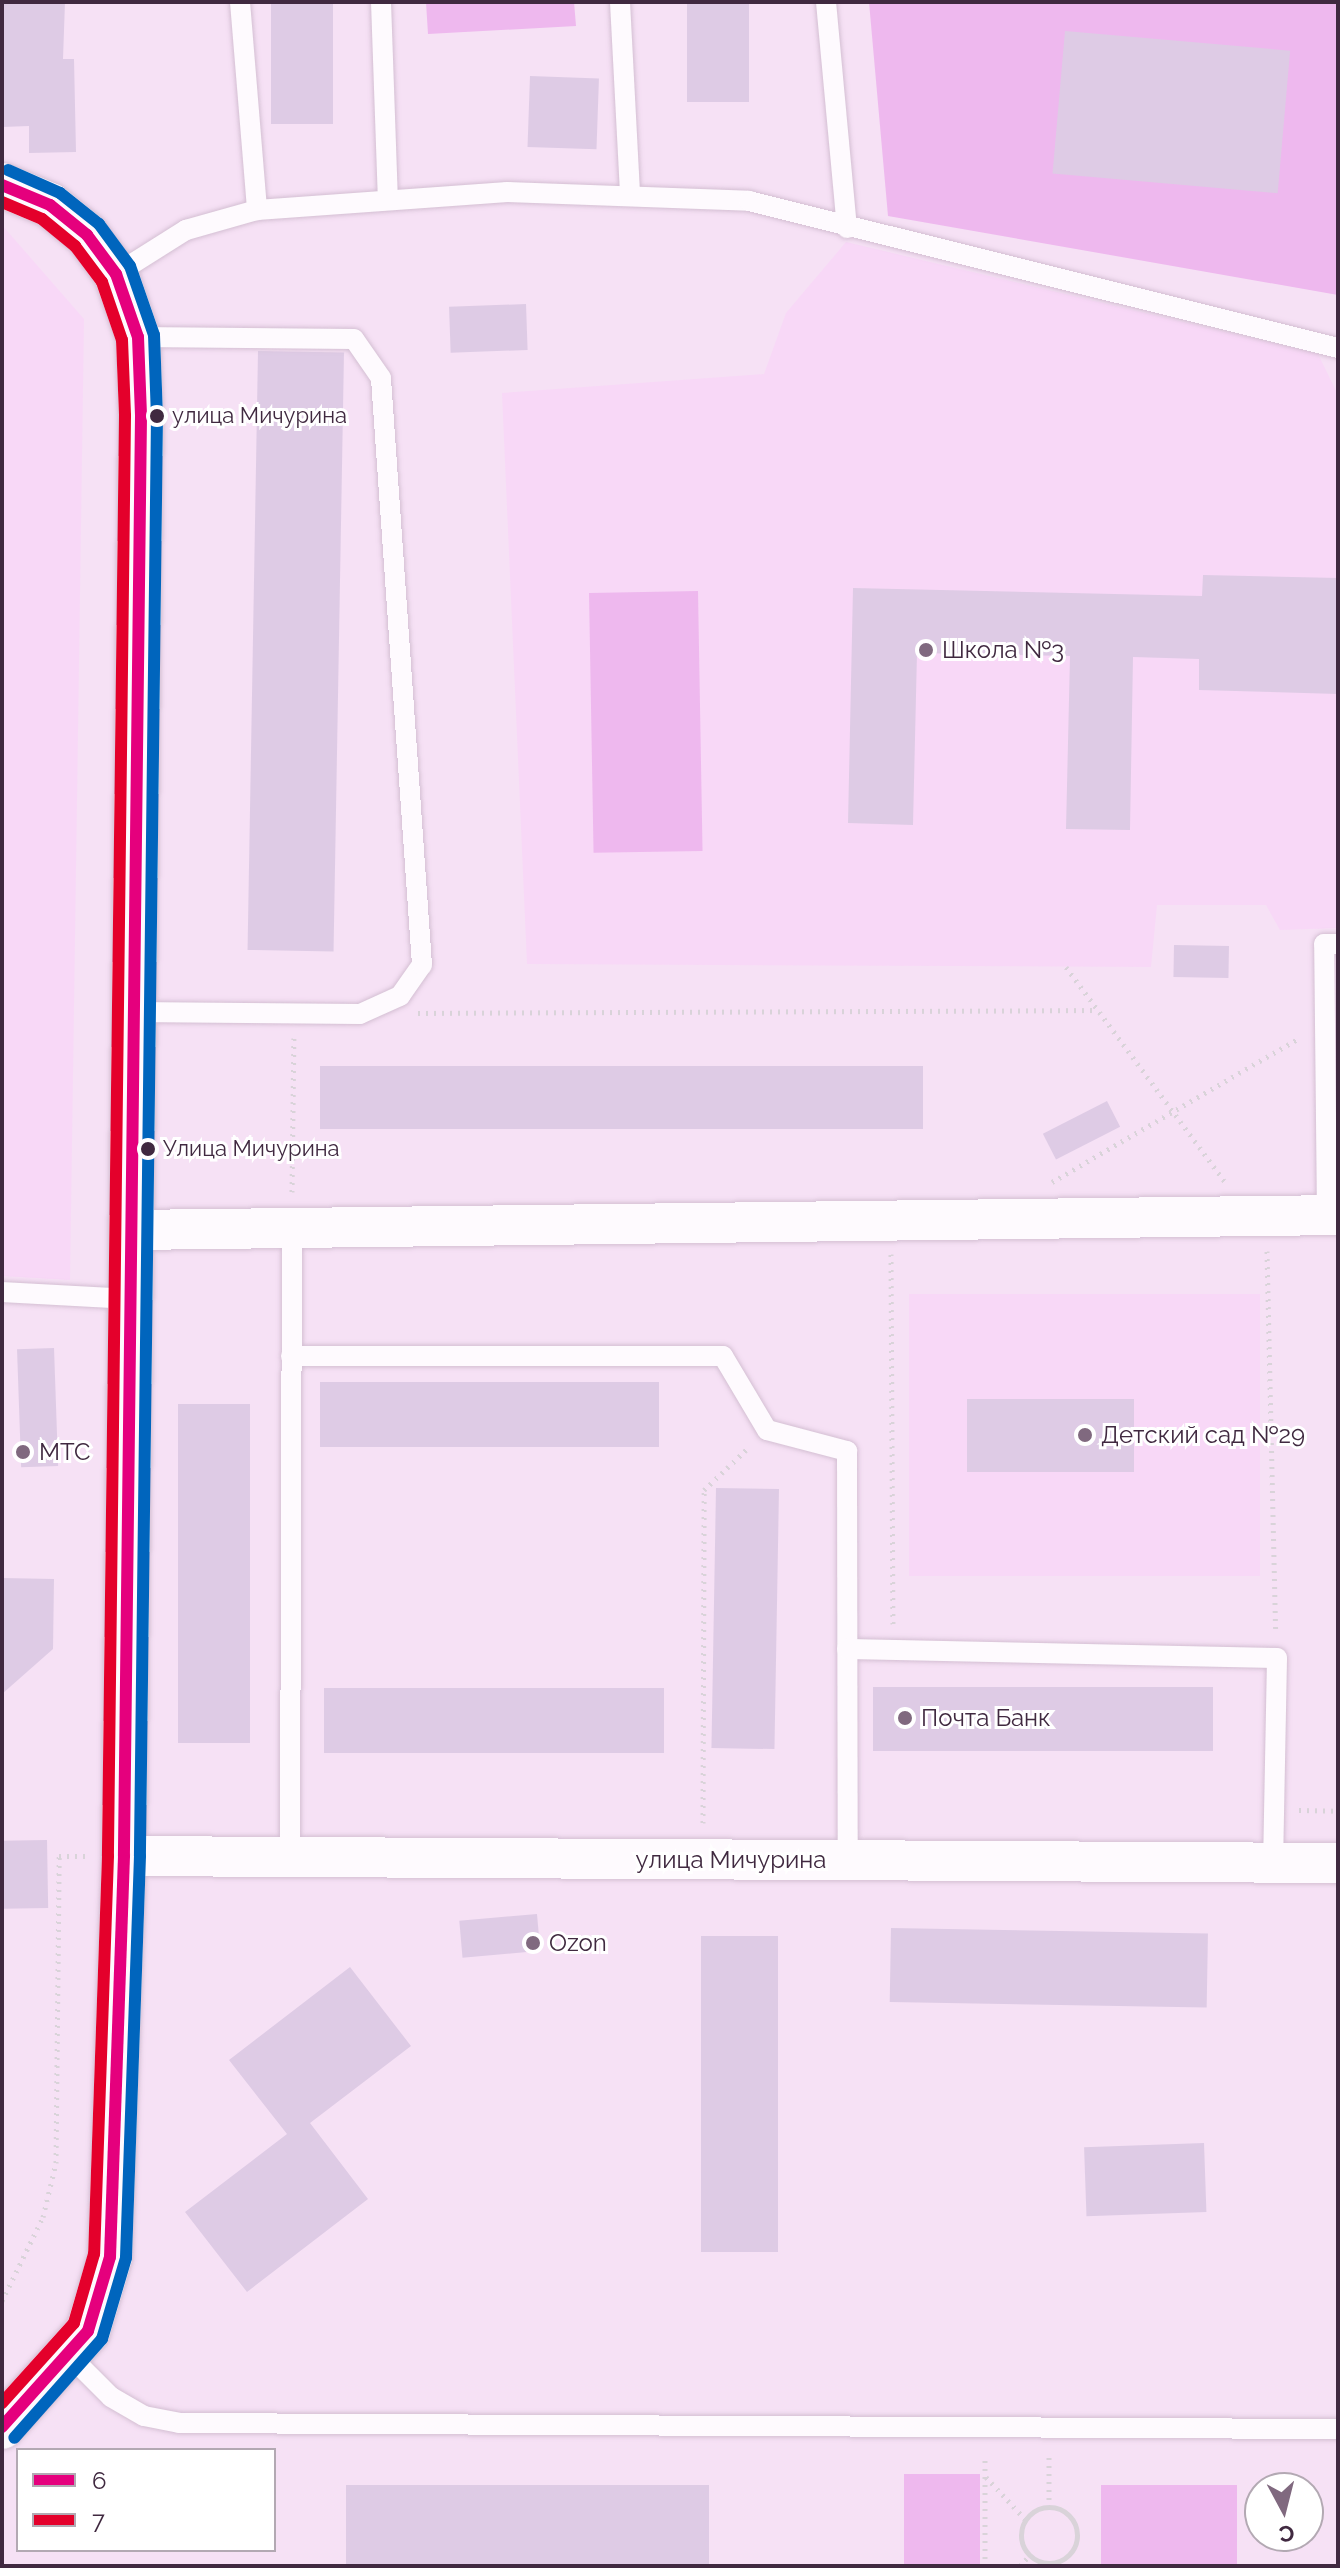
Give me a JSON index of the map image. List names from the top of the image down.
{
  "streets": {
    "street": ["улица Мичурина"]
  },
  "places": [
    "улица Мичурина",
    "Школа №3",
    "Улица Мичурина",
    "Детский сад №29",
    "МТС",
    "Почта Банк",
    "Ozon"
  ],
  "lines": ["transit line 6", "transit line 7"],
  "legend": ["6", "7"],
  "north": "bottom"
}
